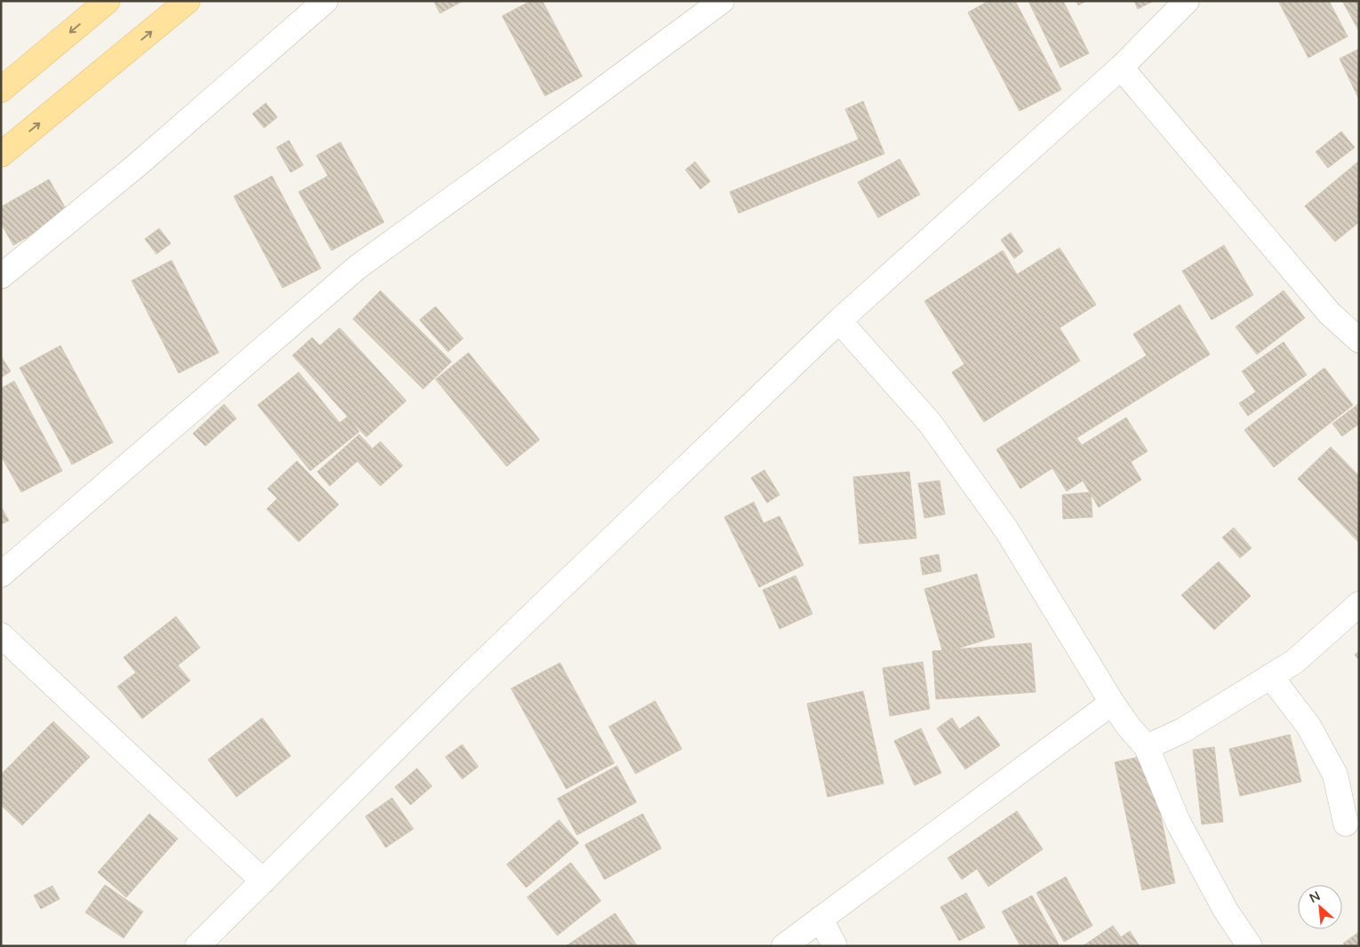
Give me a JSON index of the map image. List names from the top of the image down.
{
  "north": "top left"
}
